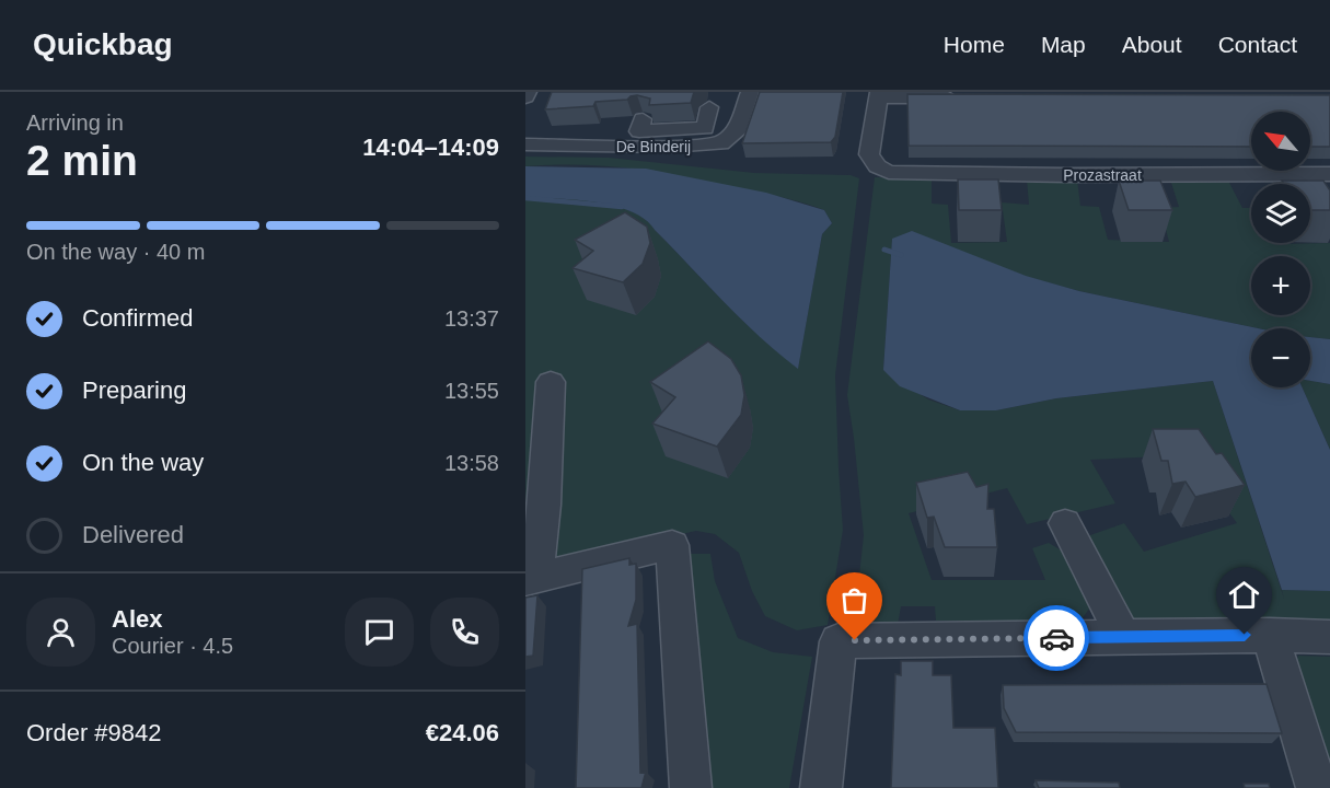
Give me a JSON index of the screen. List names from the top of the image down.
{
  "streets": {
    "street": ["De Binderij", "Prozastraat"]
  },
  "north": "top left",
  "page": {
    "header": "Quickbag",
    "nav": [
      "Home",
      "Map",
      "About",
      "Contact"
    ],
    "heading": ["2 min", "Arriving in", "14:04–14:09"],
    "panel": [
      "Alex",
      "Courier · 4.5",
      "Order #9842",
      "€24.06"
    ],
    "map_buttons": ["+", "−"],
    "bar": "On the way · 40 m",
    "list": [
      ["Confirmed", "13:37"],
      ["Preparing", "13:55"],
      ["On the way", "13:58"],
      "Delivered"
    ]
  }
}
